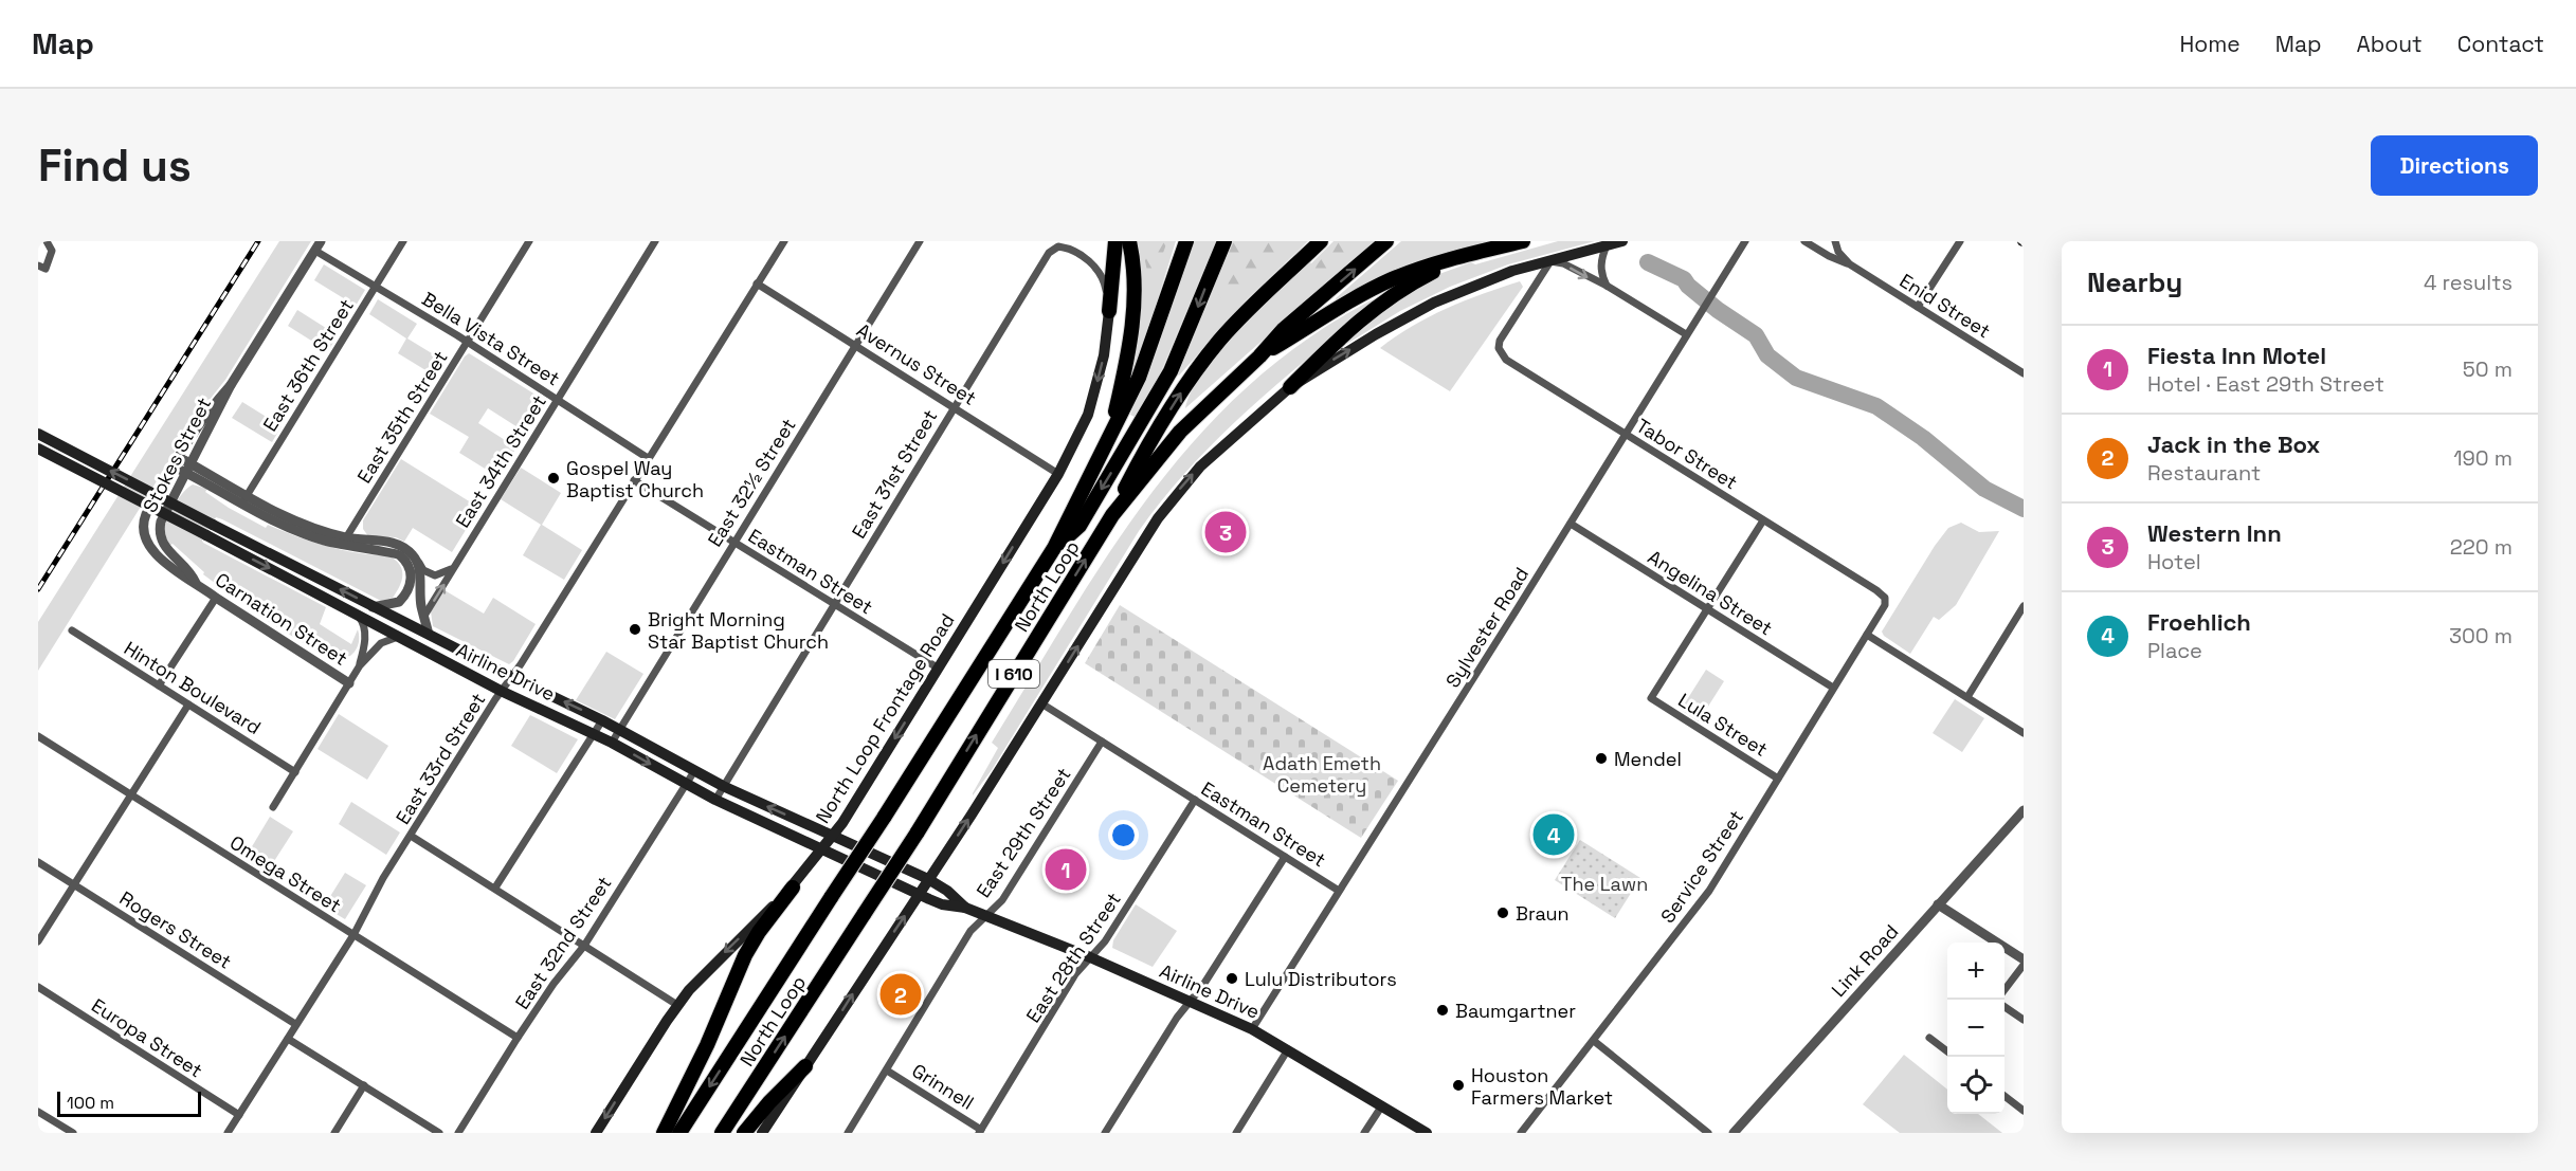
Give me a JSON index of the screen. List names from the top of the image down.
{
  "streets": {
    "highway": ["North Loop", "I 610"],
    "main road": ["Airline Drive", "North Loop Frontage Road"],
    "street": [
      "Enid Street",
      "Bella Vista Street",
      "Avernus Street",
      "East 36th Street",
      "East 35th Street",
      "Tabor Street",
      "Stokes Street",
      "East 34th Street",
      "East 31st Street",
      "East 32½ Street",
      "Eastman Street",
      "Angelina Street",
      "Carnation Street",
      "Sylvester Road",
      "Hinton Boulevard",
      "Lula Street",
      "East 33rd Street",
      "East 29th Street",
      "Service Street",
      "Omega Street",
      "Rogers Street",
      "East 32nd Street",
      "East 28th Street",
      "Link Road",
      "Europa Street",
      "Grinnell"
    ]
  },
  "crossings": [
    ["Bella Vista Street", "East 36th Street"],
    ["Bella Vista Street", "East 35th Street"],
    ["Bella Vista Street", "Stokes Street"],
    ["Bella Vista Street", "East 34th Street"],
    ["Bella Vista Street", "East 33rd Street"],
    ["Avernus Street", "East 31st Street"],
    ["Avernus Street", "East 32½ Street"],
    ["Avernus Street", "North Loop Frontage Road"],
    ["Avernus Street", "East 33rd Street"],
    ["Tabor Street", "Sylvester Road"],
    ["Tabor Street", "Service Street"],
    ["Stokes Street", "Carnation Street"],
    ["East 31st Street", "Eastman Street"],
    ["East 31st Street", "Airline Drive"],
    ["East 31st Street", "North Loop Frontage Road"],
    ["East 32½ Street", "Eastman Street"],
    ["East 32½ Street", "Airline Drive"],
    ["Eastman Street", "Sylvester Road"],
    ["Eastman Street", "North Loop Frontage Road"],
    ["Eastman Street", "East 33rd Street"],
    ["Eastman Street", "East 29th Street"],
    ["Eastman Street", "East 28th Street"],
    ["Angelina Street", "Sylvester Road"],
    ["Angelina Street", "Lula Street"],
    ["Angelina Street", "Service Street"],
    ["Sylvester Road", "Airline Drive"],
    ["Airline Drive", "North Loop Frontage Road"],
    ["Airline Drive", "East 33rd Street"],
    ["Airline Drive", "East 29th Street"],
    ["Airline Drive", "East 32nd Street"],
    ["Airline Drive", "East 28th Street"],
    ["Lula Street", "Service Street"],
    ["East 33rd Street", "Omega Street"],
    ["East 33rd Street", "Rogers Street"],
    ["East 33rd Street", "Europa Street"],
    ["East 29th Street", "Grinnell"],
    ["Omega Street", "East 32nd Street"],
    ["East 28th Street", "Grinnell"]
  ],
  "one_way": ["North Loop Frontage Road"],
  "parks": ["Adath Emeth Cemetery", "The Lawn"],
  "places": [
    "Gospel Way Baptist Church",
    "Bright Morning Star Baptist Church",
    "Mendel",
    "Braun",
    "Lulu Distributors",
    "Baumgartner",
    "Houston Farmers Market"
  ],
  "scale_bar": "100 m",
  "page": {
    "header": "Map",
    "nav": [
      "Home",
      "Map",
      "About",
      "Contact"
    ],
    "buttons": "Directions",
    "title": "Find us",
    "heading": ["Nearby", "4 results"],
    "list": [
      {
        "mark": "1",
        "name": "Fiesta Inn Motel",
        "note": "Hotel · East 29th Street",
        "value": "50 m"
      },
      {
        "mark": "2",
        "name": "Jack in the Box",
        "note": "Restaurant",
        "value": "190 m"
      },
      {
        "mark": "3",
        "name": "Western Inn",
        "note": "Hotel",
        "value": "220 m"
      },
      {
        "mark": "4",
        "name": "Froehlich",
        "note": "Place",
        "value": "300 m"
      }
    ],
    "pins": [
      "3",
      "4",
      "1",
      "2"
    ],
    "map_buttons": ["+", "−"],
    "scale": "100 m"
  }
}
